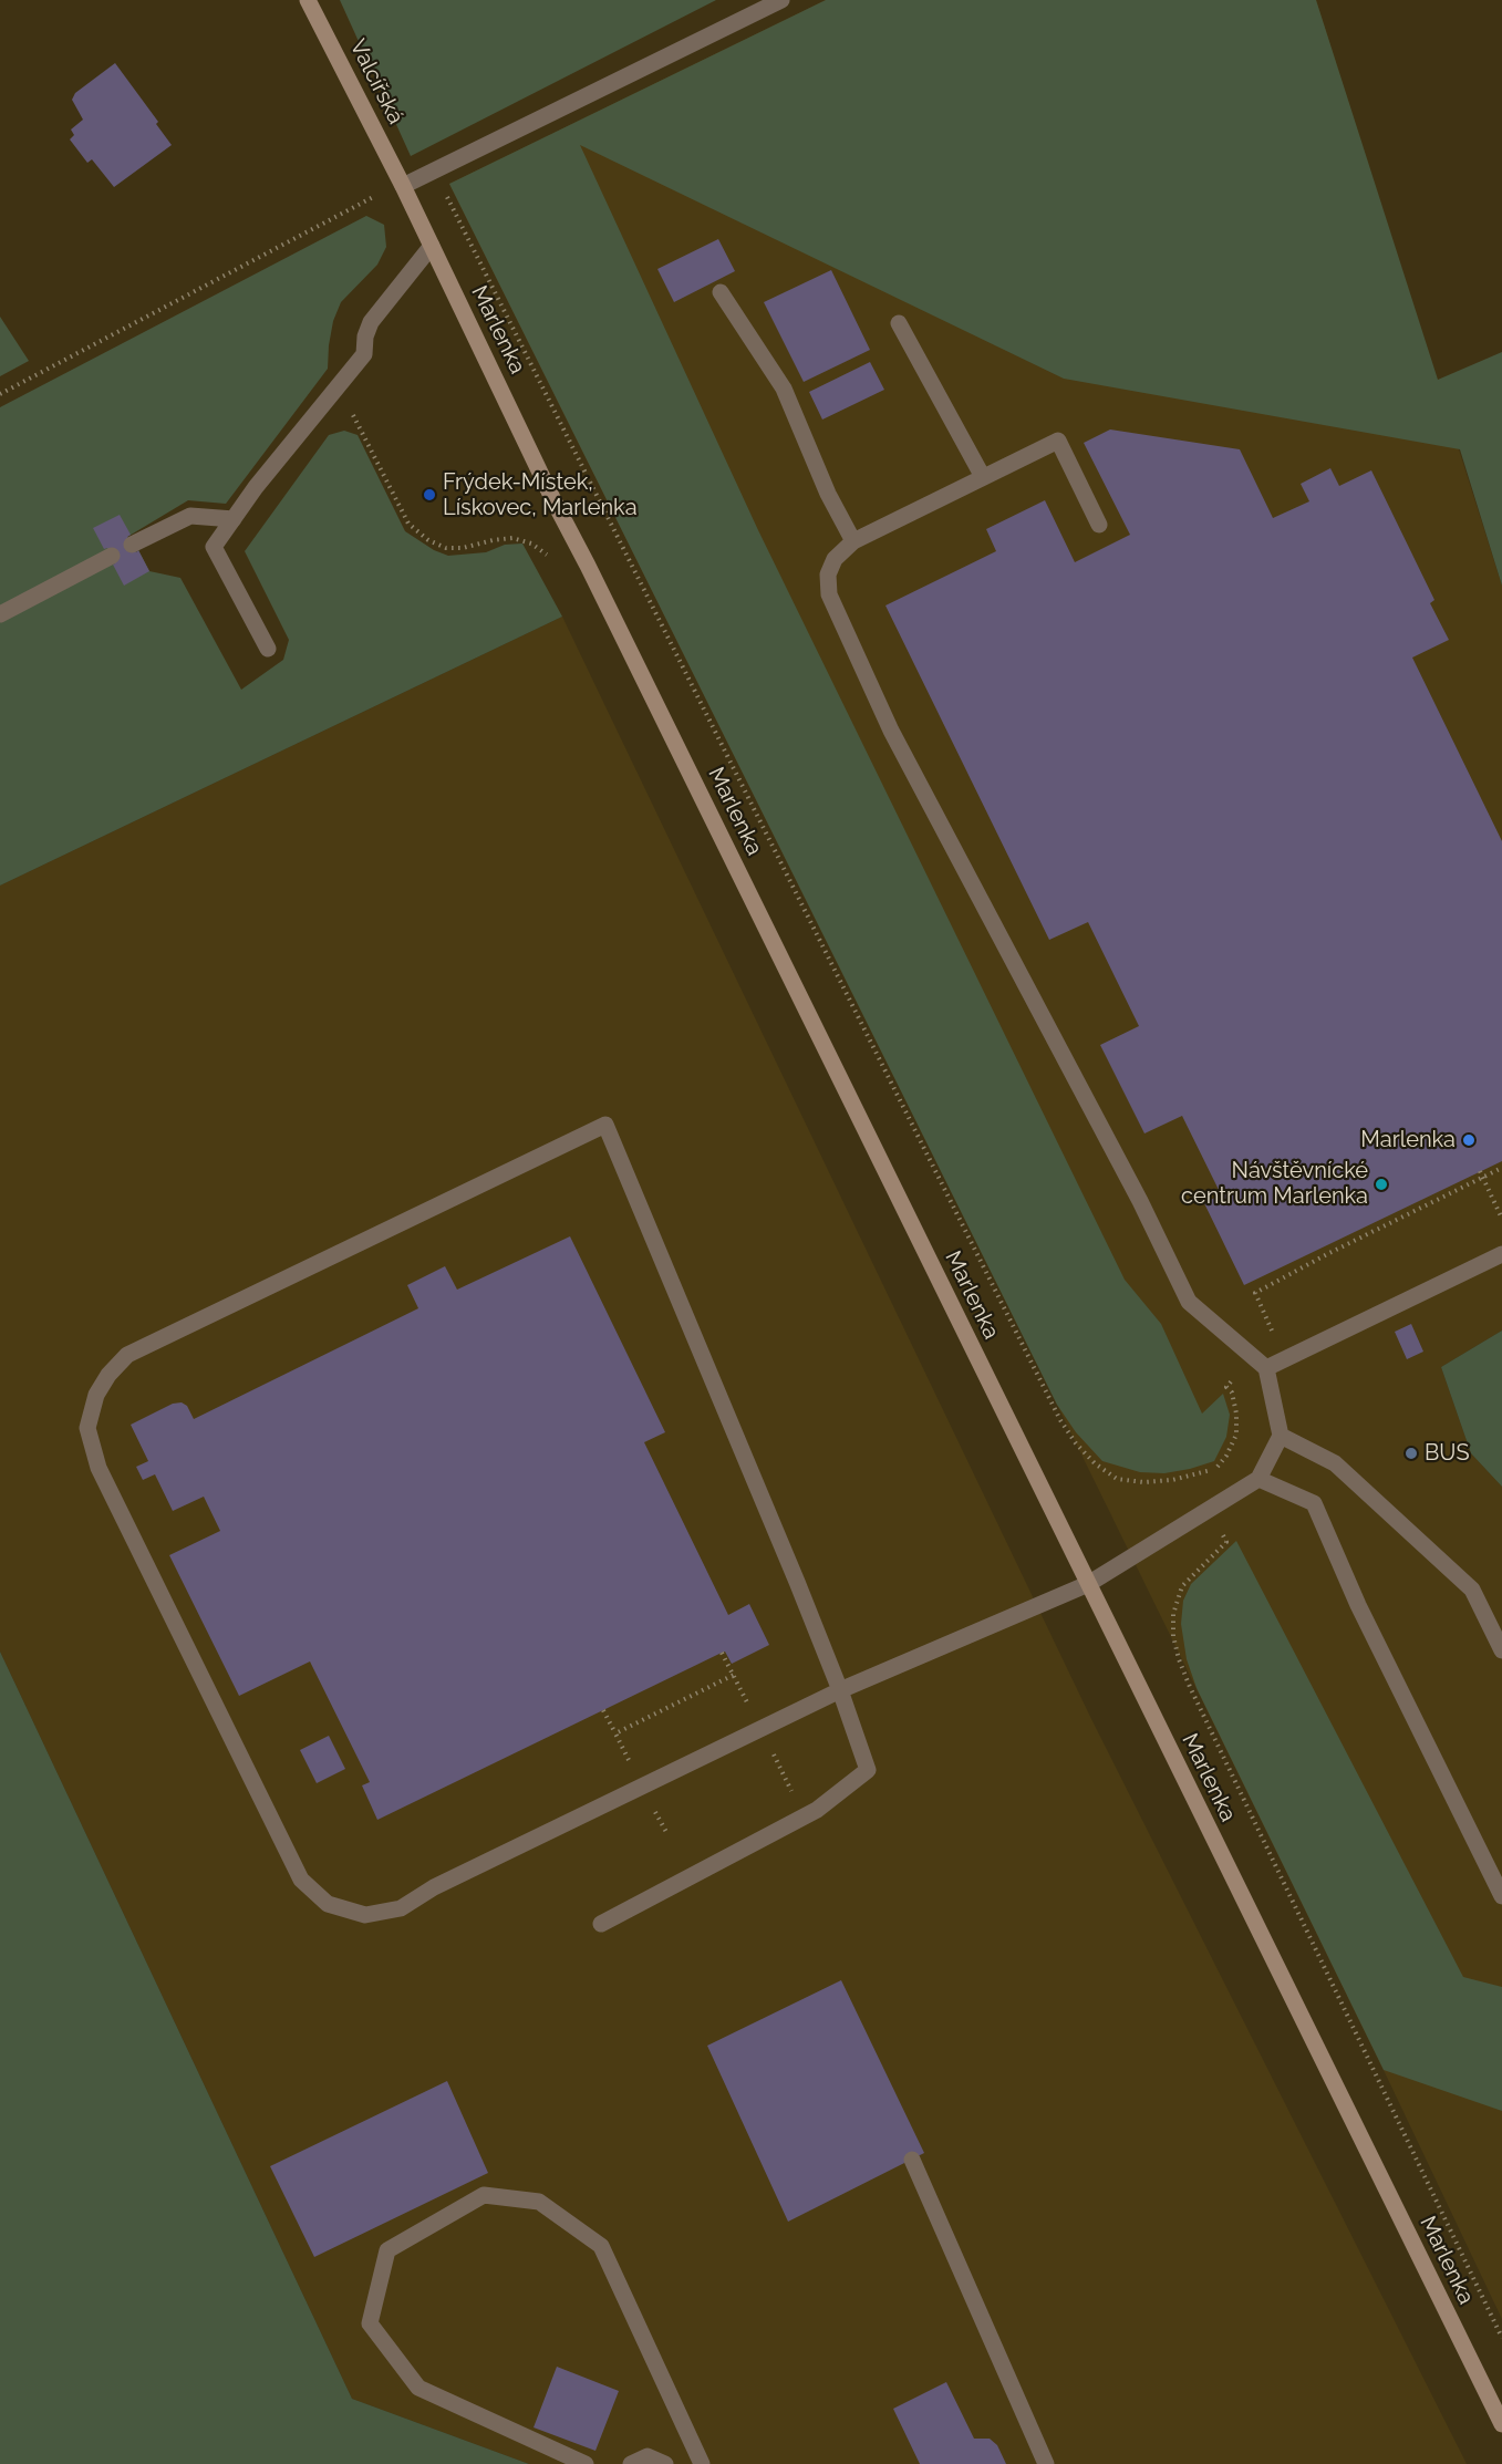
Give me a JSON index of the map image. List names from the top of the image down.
{
  "streets": {
    "main road": ["Valcířská", "Marlenka"]
  },
  "crossings": [
    ["Valcířská", "Marlenka"]
  ],
  "places": [
    "Frýdek-Místek, Lískovec, Marlenka",
    "Marlenka",
    "Návštěvnícké centrum Marlenka",
    "BUS"
  ]
}
